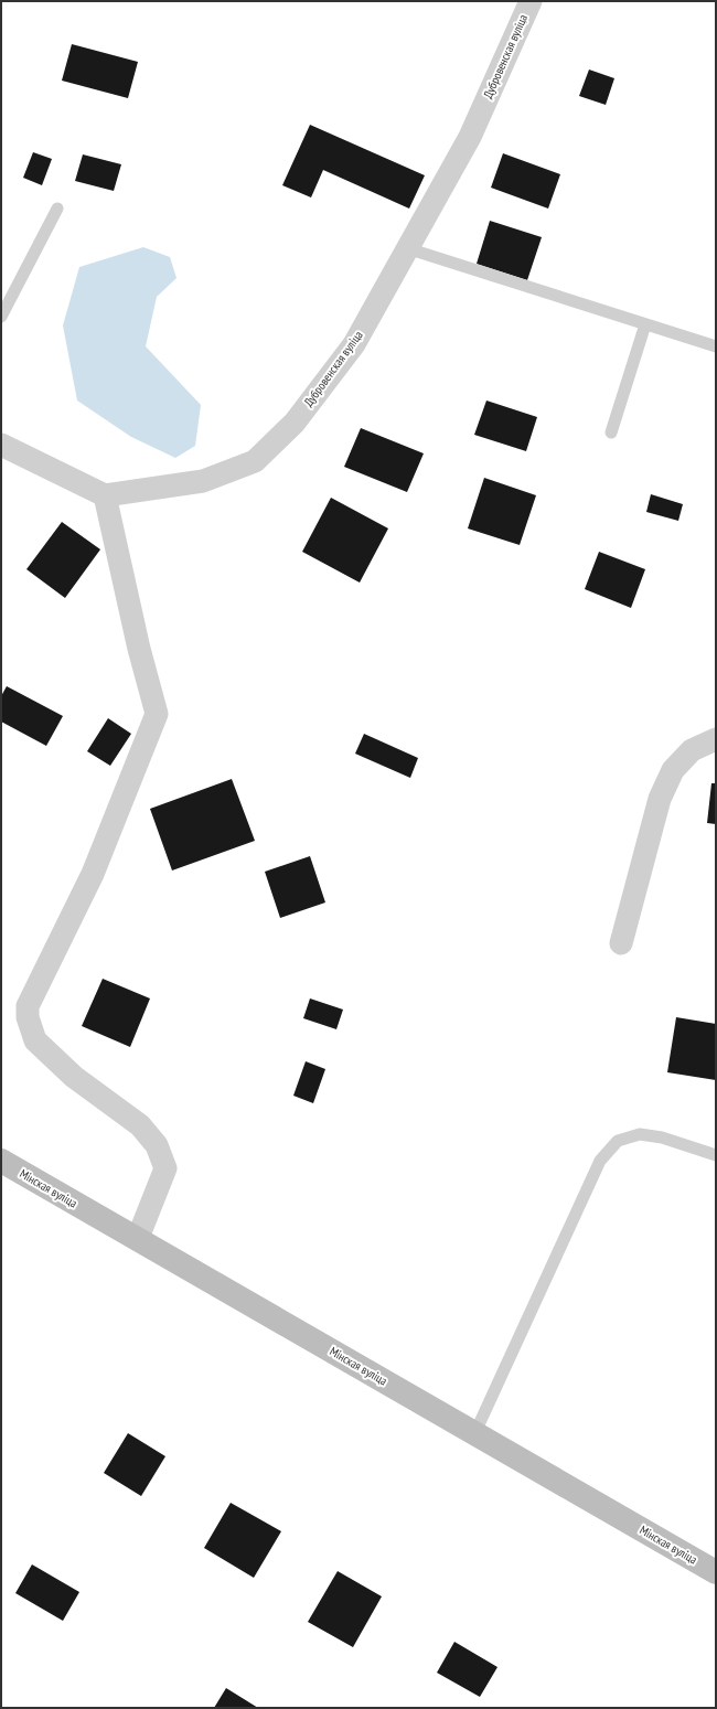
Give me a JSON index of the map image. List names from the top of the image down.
{
  "streets": {
    "main road": ["Мінская вуліца"],
    "street": ["Дубровенская вуліца"]
  }
}
